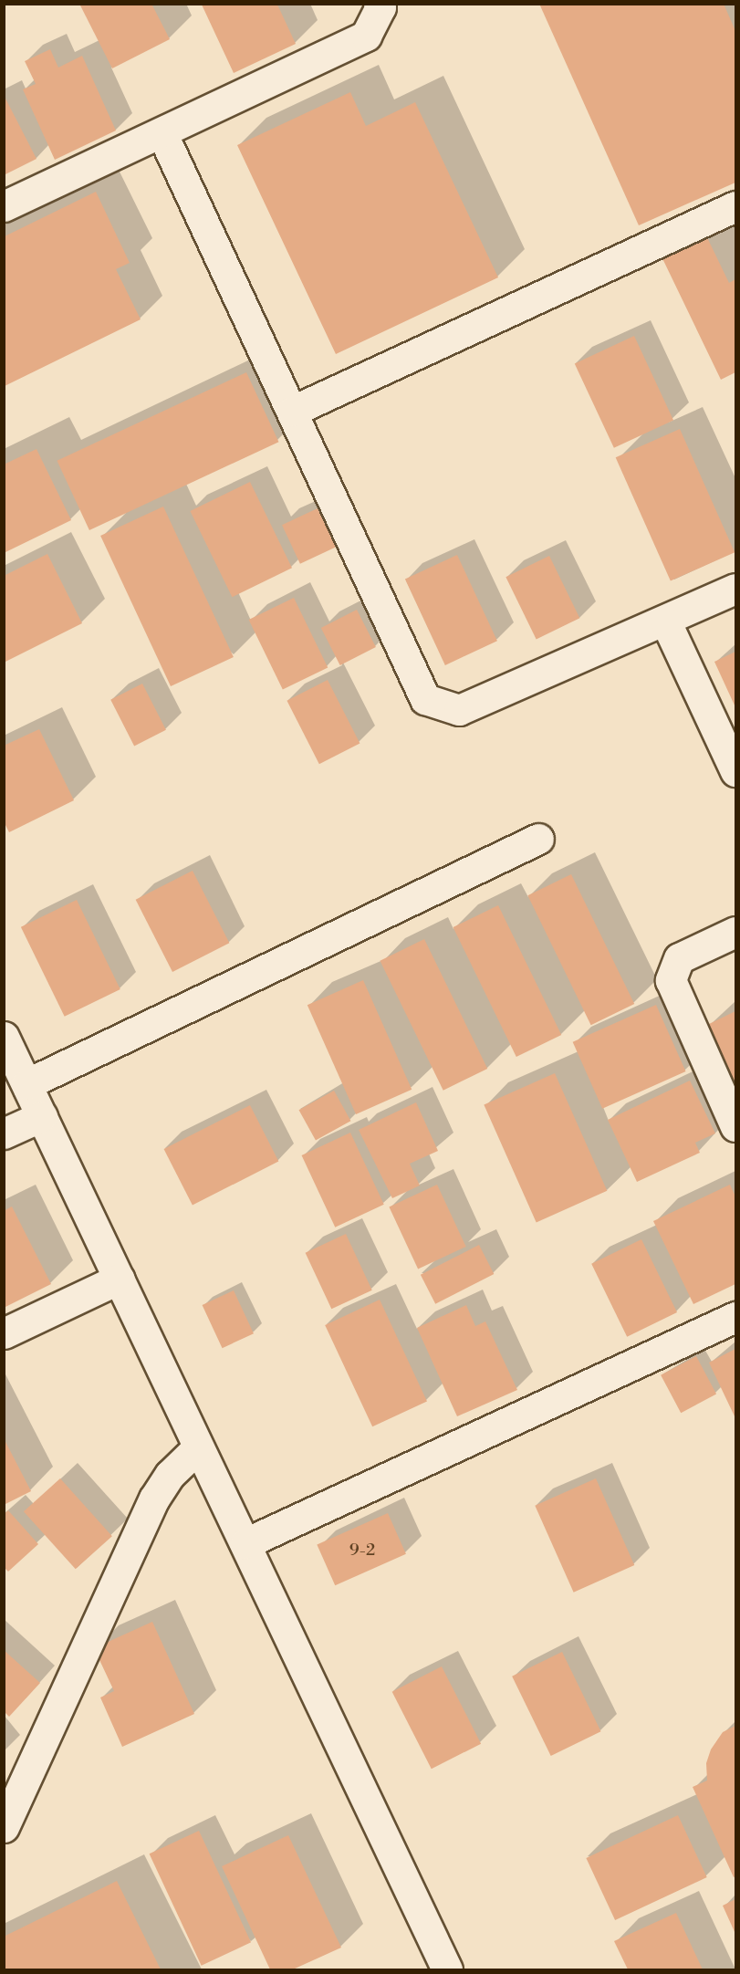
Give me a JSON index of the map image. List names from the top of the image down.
{
  "house_numbers": ["9-2"]
}
